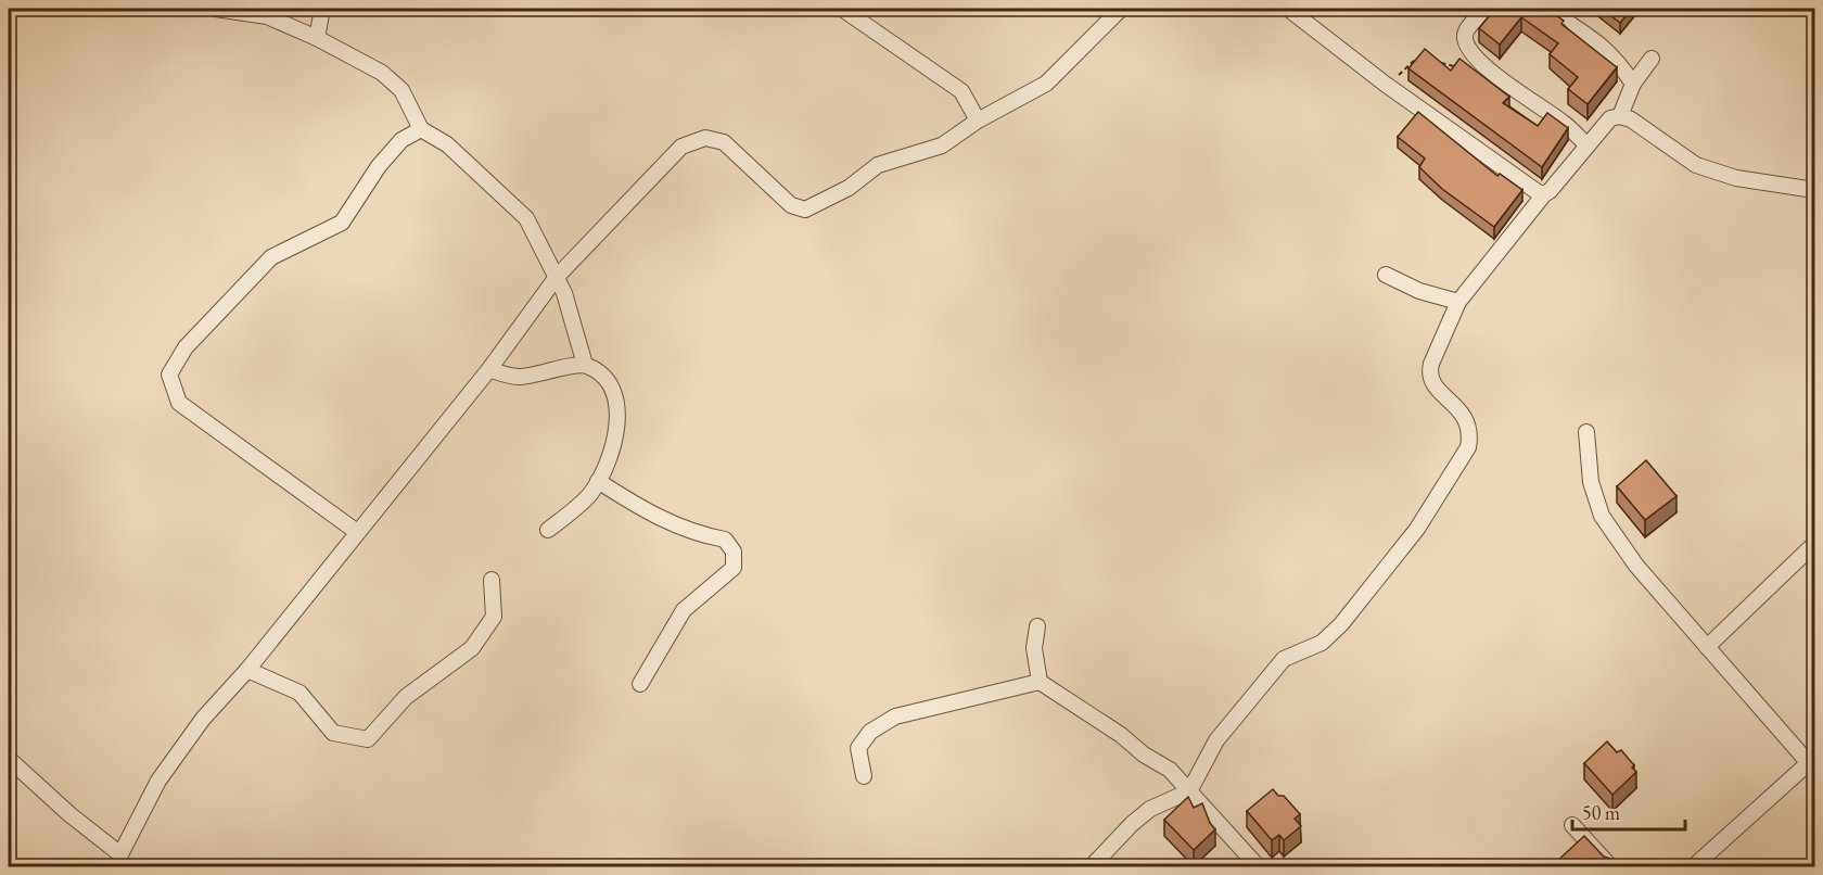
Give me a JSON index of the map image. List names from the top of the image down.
{
  "scale_bar": "50 m"
}
